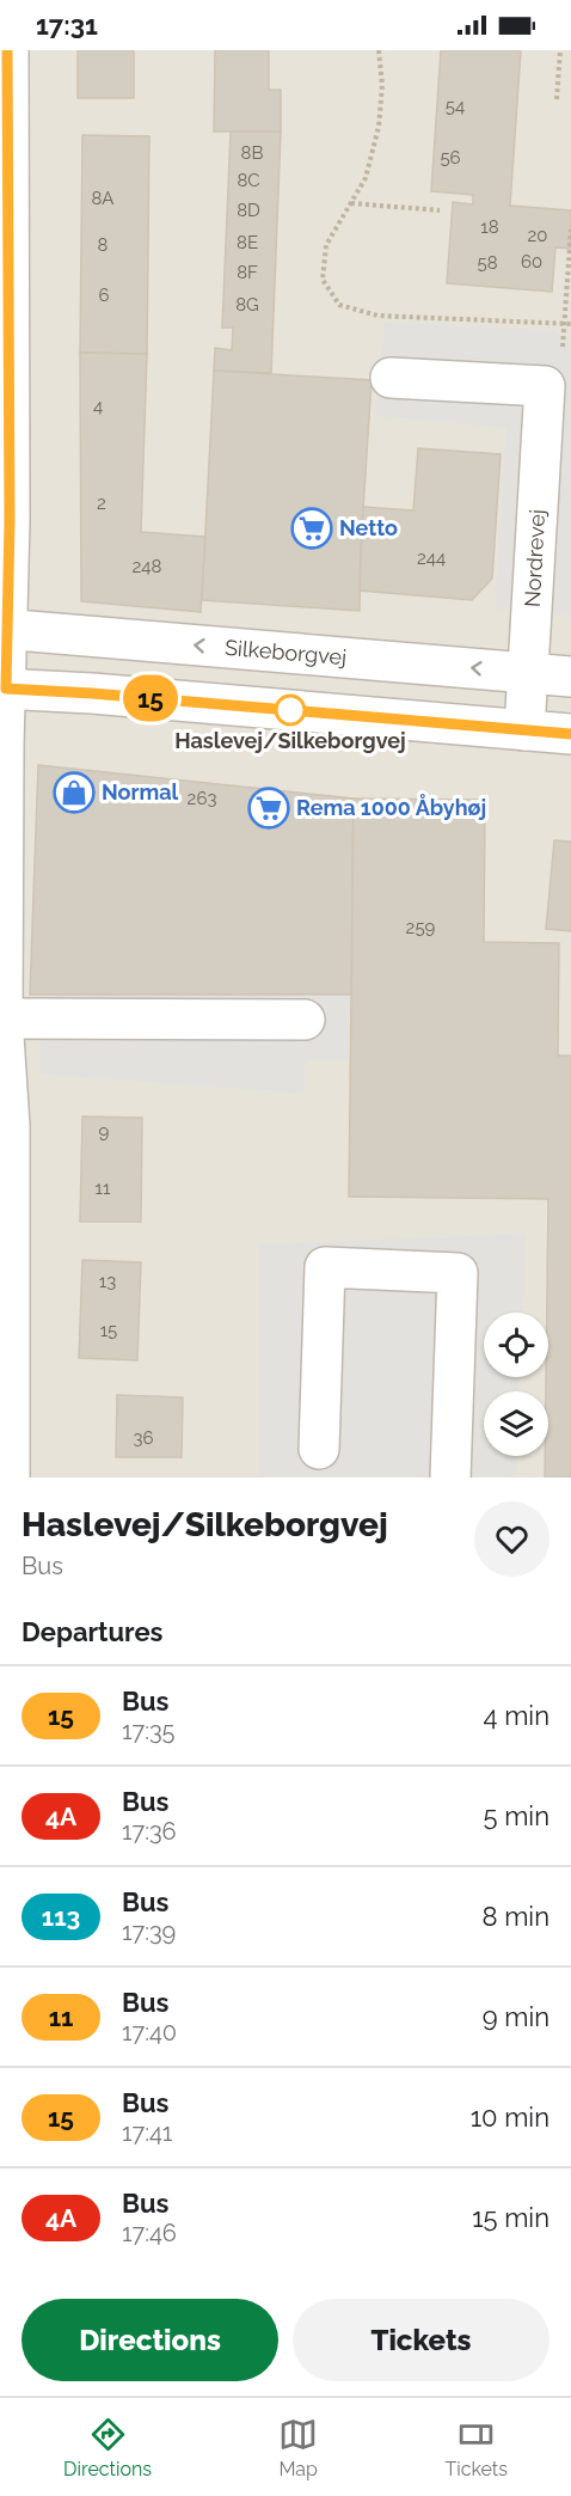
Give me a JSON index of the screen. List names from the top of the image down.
{
  "streets": {
    "street": ["Nordrevej", "Silkeborgvej"]
  },
  "crossings": [
    ["Nordrevej", "Silkeborgvej"]
  ],
  "places": {
    "supermarket": ["Netto", "Rema 1000 Åbyhøj"],
    "other": ["Haslevej/Silkeborgvej"],
    "shop": ["Normal"]
  },
  "lines": ["bus line 15"],
  "house_numbers": [
    "54",
    "8B",
    "56",
    "8C",
    "8A",
    "8D",
    "18",
    "20",
    "8E",
    "8",
    "60",
    "58",
    "8F",
    "6",
    "8G",
    "4",
    "2",
    "244",
    "248",
    "263",
    "259",
    "9",
    "11",
    "13",
    "15",
    "36"
  ],
  "page": {
    "status": "17:31",
    "on_map": "15",
    "heading": [
      ["Haslevej/Silkeborgvej", "Bus"],
      "Departures"
    ],
    "list": [
      {
        "mark": "15",
        "name": "Bus",
        "note": "17:35",
        "value": "4 min"
      },
      {
        "mark": "4A",
        "name": "Bus",
        "note": "17:36",
        "value": "5 min"
      },
      {
        "mark": "113",
        "name": "Bus",
        "note": "17:39",
        "value": "8 min"
      },
      {
        "mark": "11",
        "name": "Bus",
        "note": "17:40",
        "value": "9 min"
      },
      {
        "mark": "15",
        "name": "Bus",
        "note": "17:41",
        "value": "10 min"
      },
      {
        "mark": "4A",
        "name": "Bus",
        "note": "17:46",
        "value": "15 min"
      }
    ],
    "buttons": ["Directions", "Tickets"],
    "tabs": ["Directions", "Map", "Tickets"]
  }
}
